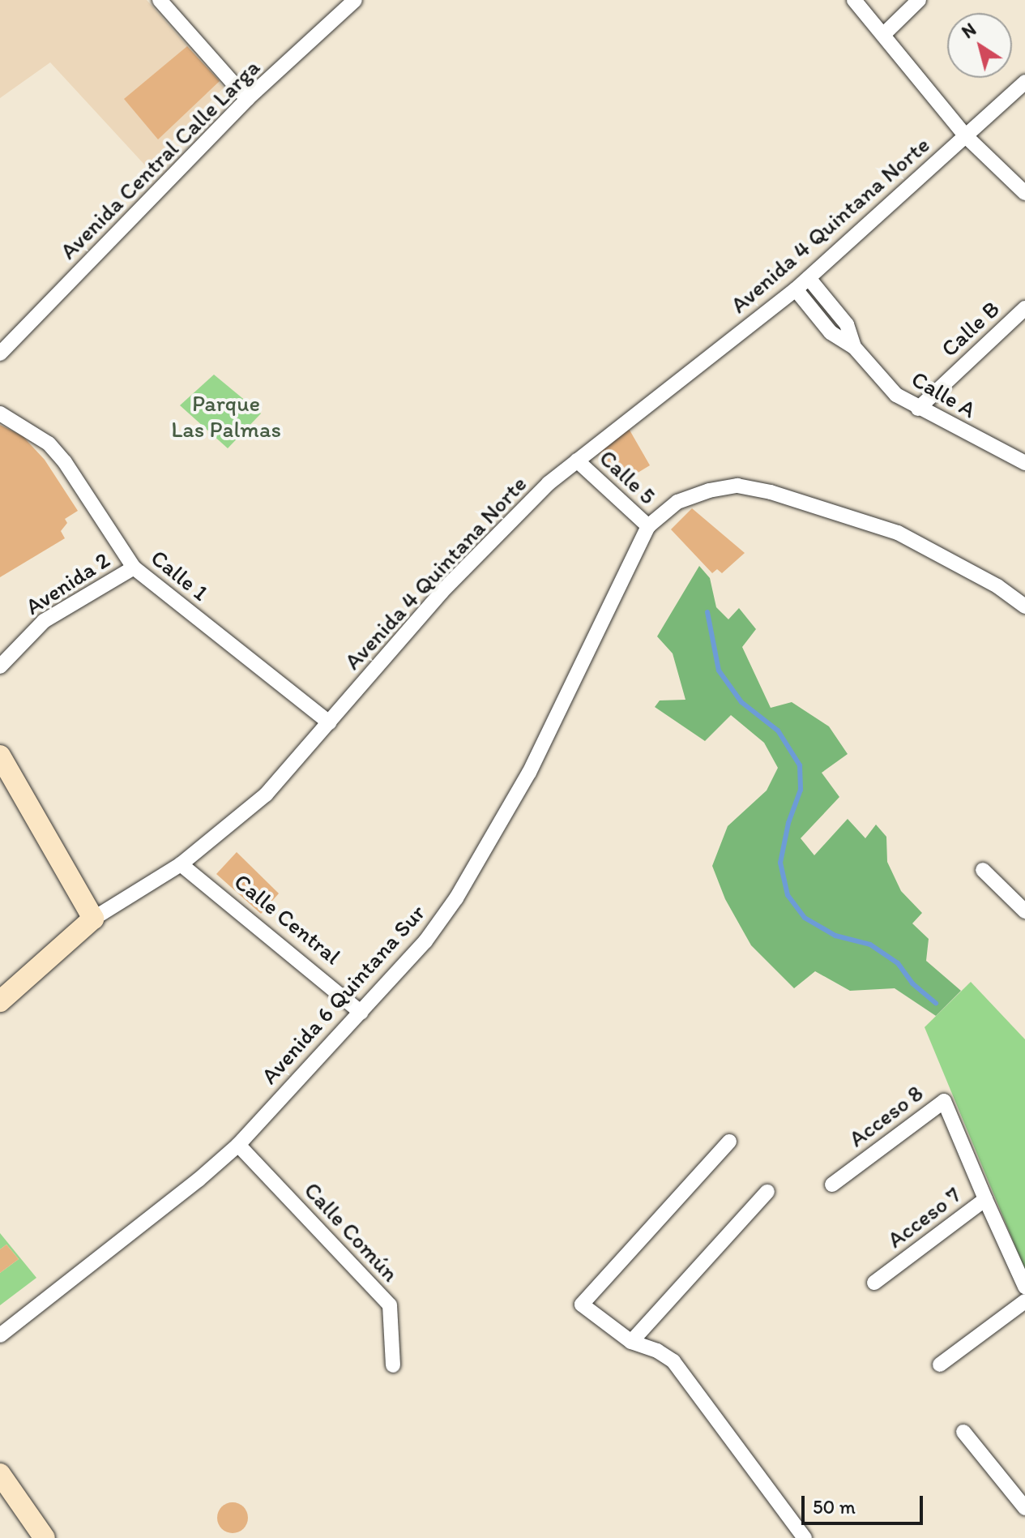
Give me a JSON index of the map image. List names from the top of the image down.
{
  "streets": {
    "street": [
      "Avenida Central Calle Larga",
      "Avenida 4 Quintana Norte",
      "Calle B",
      "Calle A",
      "Calle 5",
      "Calle 1",
      "Avenida 2",
      "Calle Central",
      "Avenida 6 Quintana Sur",
      "Acceso 8",
      "Acceso 7",
      "Calle Común"
    ]
  },
  "crossings": [
    ["Avenida 4 Quintana Norte", "Calle A"],
    ["Avenida 4 Quintana Norte", "Calle 5"],
    ["Avenida 4 Quintana Norte", "Calle 1"],
    ["Avenida 4 Quintana Norte", "Calle Central"],
    ["Calle B", "Calle A"],
    ["Calle 5", "Avenida 6 Quintana Sur"],
    ["Calle 1", "Avenida 2"],
    ["Calle Central", "Avenida 6 Quintana Sur"],
    ["Avenida 6 Quintana Sur", "Calle Común"],
    ["Acceso 8", "Acceso 7"]
  ],
  "parks": ["Parque Las Palmas"],
  "scale_bar": "50 m",
  "north": "top left"
}
